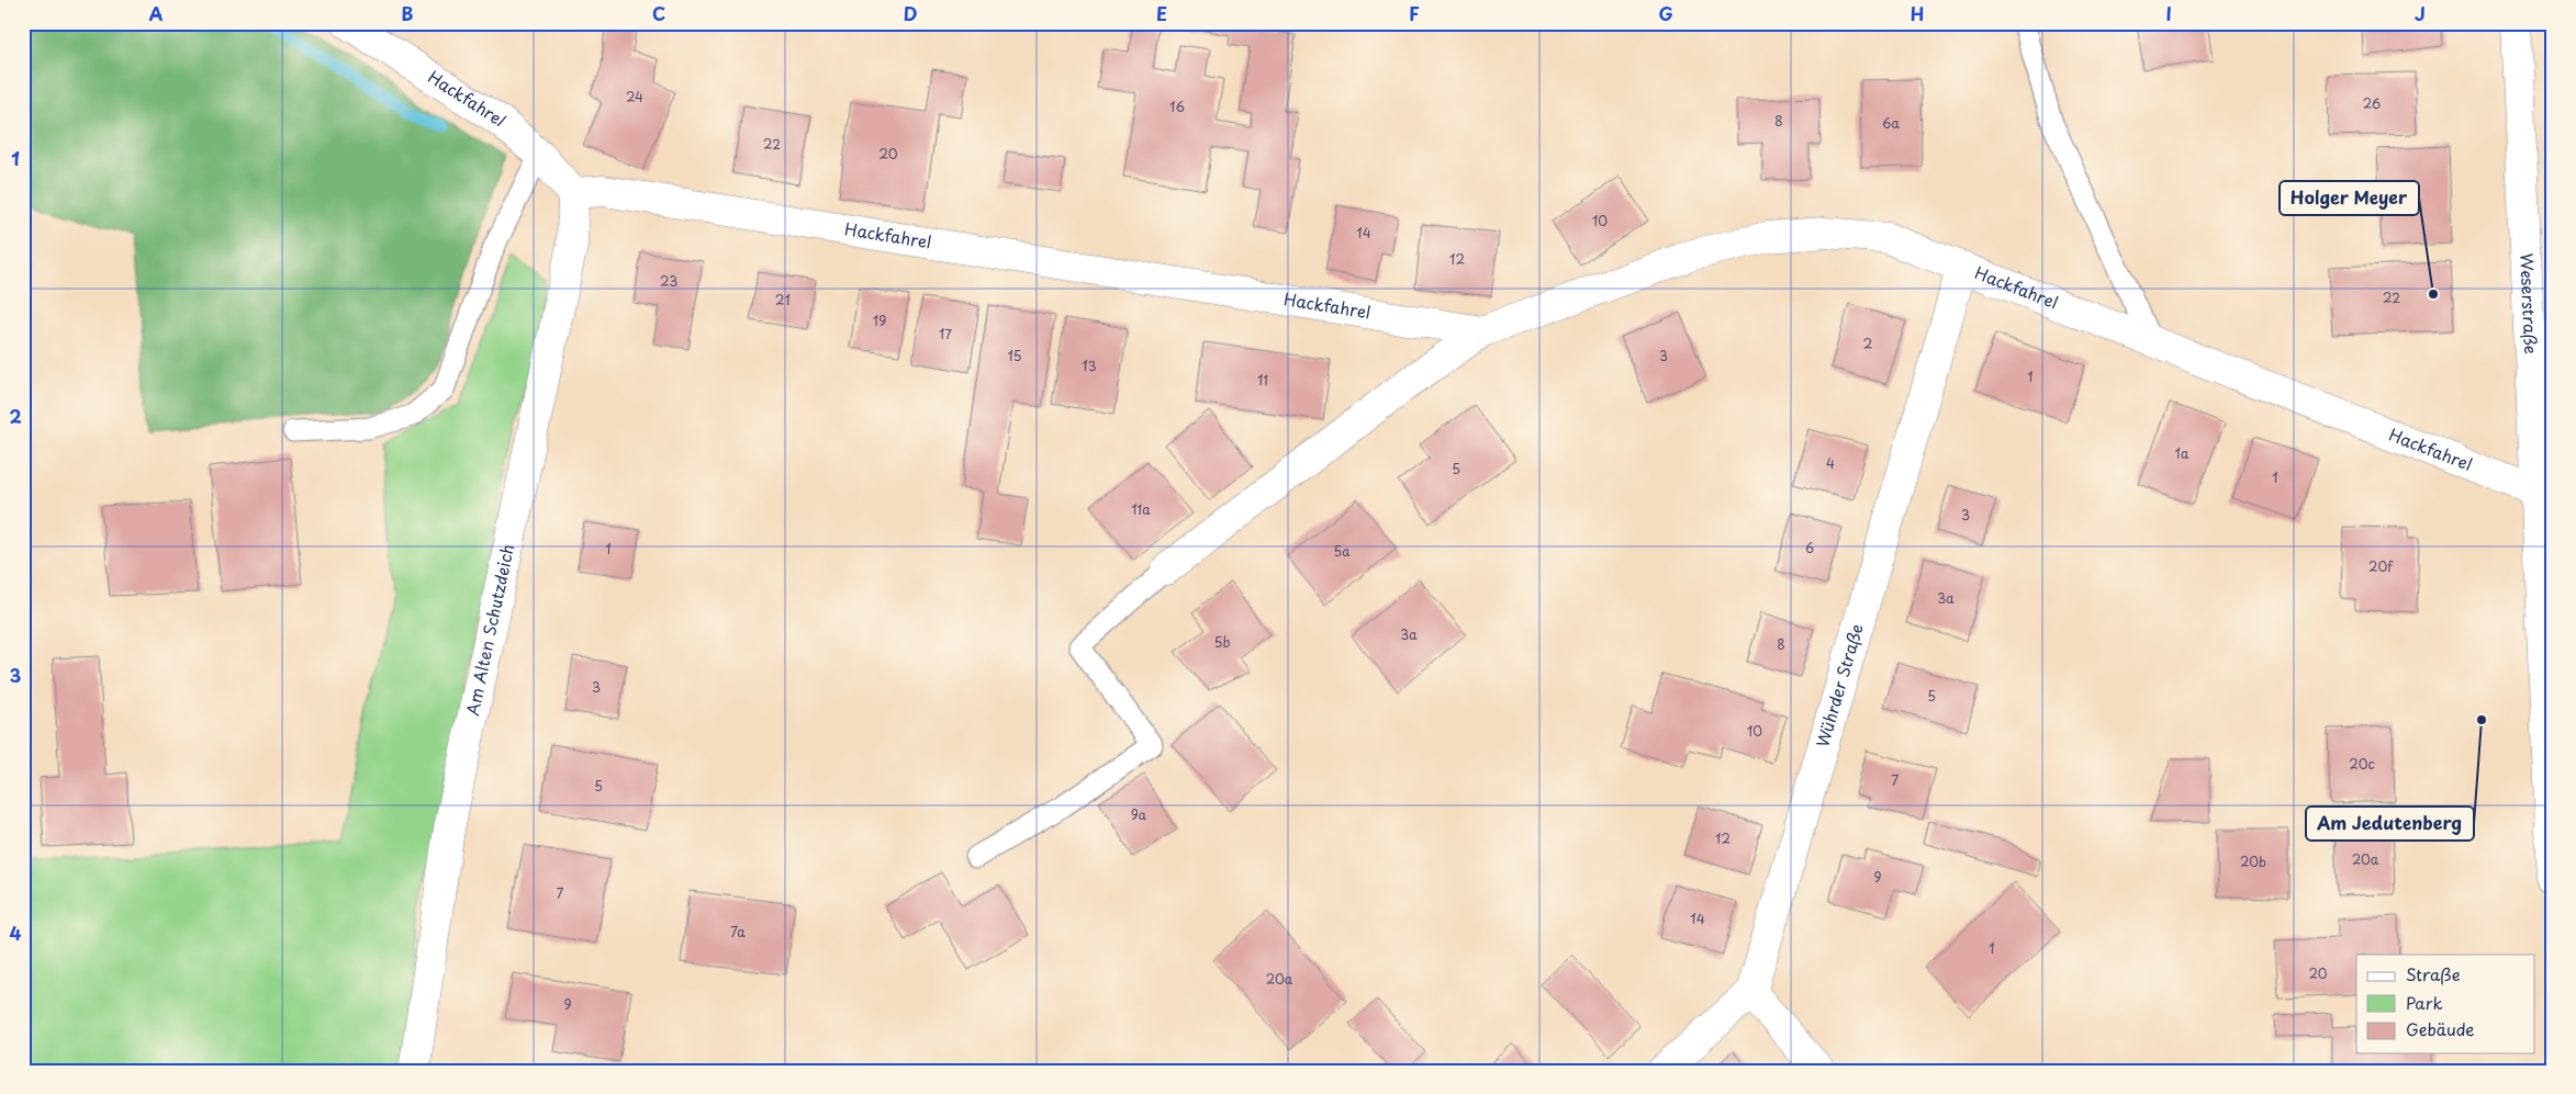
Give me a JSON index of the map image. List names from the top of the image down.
{
  "streets": {
    "street": [
      "Hackfahrel",
      "Weserstraße",
      "Am Alten Schutzdeich",
      "Wührder Straße"
    ]
  },
  "crossings": [
    ["Hackfahrel", "Weserstraße"],
    ["Hackfahrel", "Am Alten Schutzdeich"],
    ["Hackfahrel", "Wührder Straße"]
  ],
  "places": ["Holger Meyer", "Am Jedutenberg"],
  "house_numbers": [
    "24",
    "26",
    "16",
    "8",
    "6a",
    "22",
    "20",
    "10",
    "14",
    "12",
    "23",
    "22",
    "21",
    "19",
    "17",
    "2",
    "15",
    "3",
    "13",
    "1",
    "11",
    "1a",
    "4",
    "5",
    "1",
    "11a",
    "3",
    "6",
    "1",
    "5a",
    "20f",
    "3a",
    "3a",
    "5b",
    "8",
    "3",
    "5",
    "10",
    "20c",
    "7",
    "5",
    "9a",
    "12",
    "20a",
    "20b",
    "9",
    "7",
    "14",
    "7a",
    "1",
    "20",
    "20a",
    "9"
  ],
  "legend": ["Straße", "Park", "Gebäude"],
  "grid": {
    "columns": [
      "A",
      "B",
      "C",
      "D",
      "E",
      "F",
      "G",
      "H",
      "I",
      "J"
    ],
    "rows": [
      "1",
      "2",
      "3",
      "4"
    ]
  }
}
